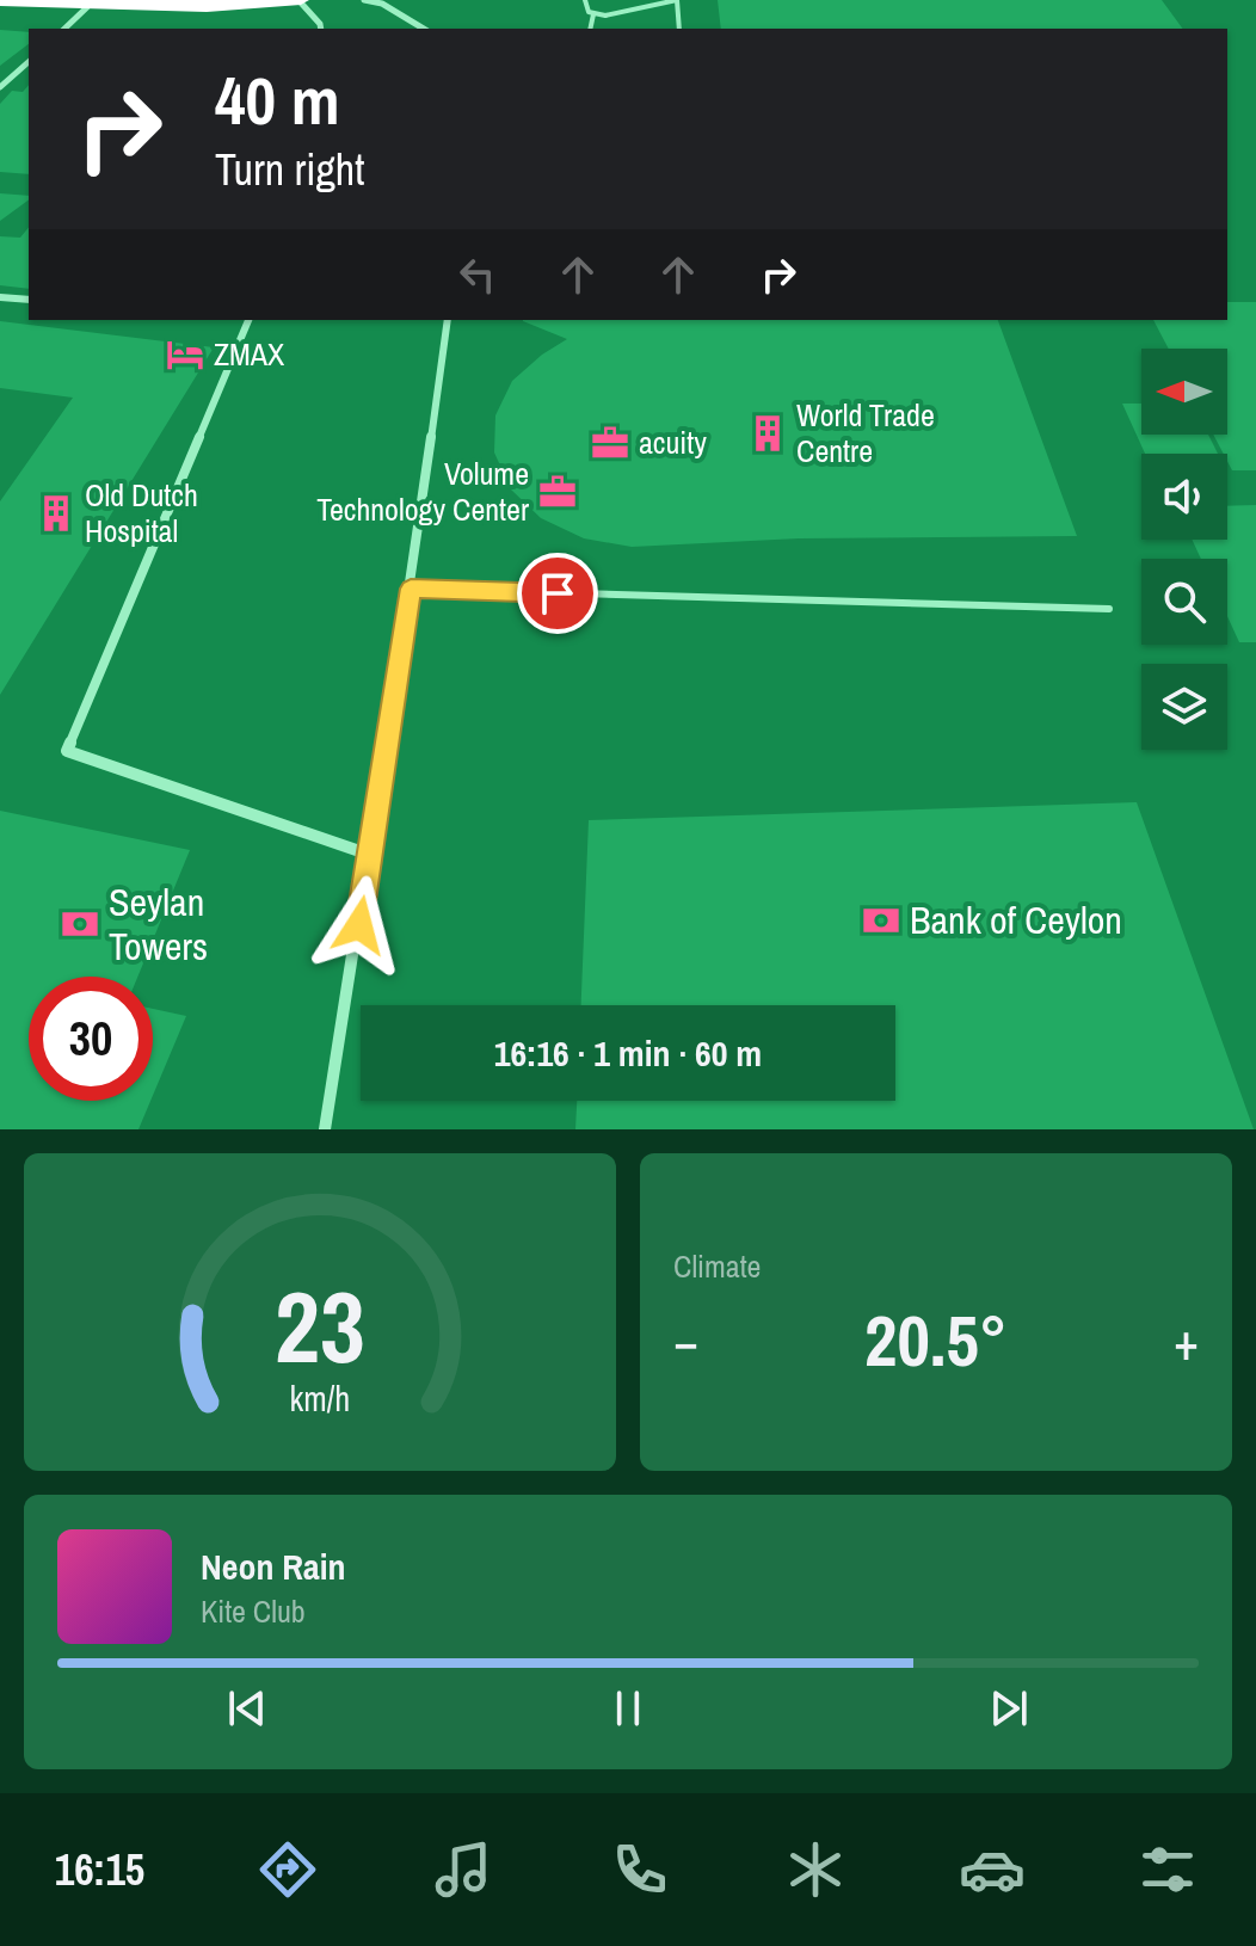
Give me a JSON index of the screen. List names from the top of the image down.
{
  "places": {
    "hotel": ["ZMAX"],
    "building": ["World Trade Centre", "Old Dutch Hospital"],
    "office": ["acuity", "Volume Technology Center"],
    "bank": ["Bank of Ceylon", "Seylan Towers"]
  },
  "north": "left",
  "page": {
    "turn": ["40 m", "Turn right"],
    "limit": "30",
    "trip": "16:16 · 1 min · 60 m",
    "tile": "Climate",
    "heat": ["−", "20.5°", "+"],
    "song": ["Neon Rain", "Kite Club"],
    "tabs": "16:15",
    "gauge": ["23", "km/h"]
  }
}
